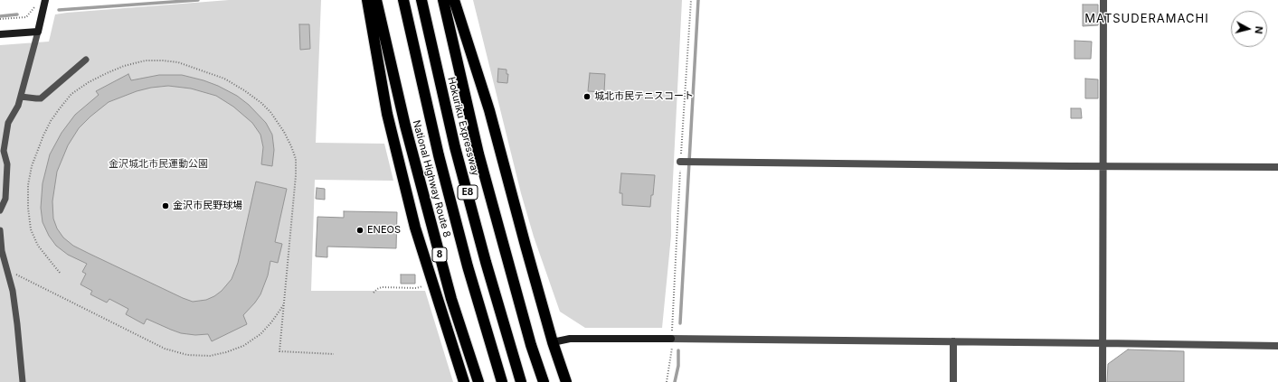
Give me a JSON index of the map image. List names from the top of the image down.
{
  "streets": {
    "highway": [
      "Hokuriku Expressway",
      "National Highway Route 8",
      "E8",
      "8"
    ]
  },
  "districts": ["MATSUDERAMACHI"],
  "parks": ["金沢城北市民運動公園"],
  "places": ["城北市民テニスコート", "金沢市民野球場", "ENEOS"],
  "north": "right"
}
